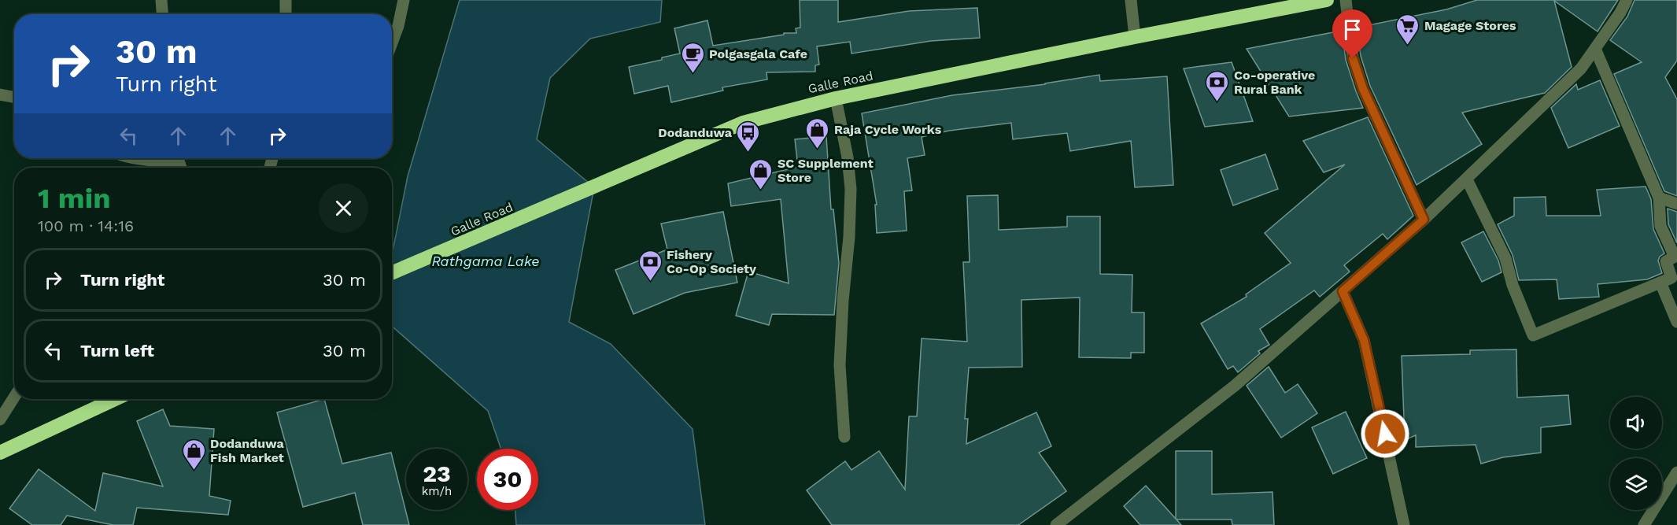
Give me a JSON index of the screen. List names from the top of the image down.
{
  "streets": {
    "highway": ["Galle Road"]
  },
  "water": ["Rathgama Lake"],
  "places": {
    "supermarket": ["Magage Stores"],
    "cafe": ["Polgasgala Cafe"],
    "bank": ["Co-operative Rural Bank", "Fishery Co-Op Society"],
    "shop": ["Raja Cycle Works", "SC Supplement Store", "Dodanduwa Fish Market"],
    "bus stop": ["Dodanduwa"]
  },
  "page": {
    "turn": ["30 m", "Turn right"],
    "heading": ["1 min", "100 m · 14:16"],
    "list": [
      {
        "name": "Turn right",
        "value": "30 m"
      },
      {
        "name": "Turn left",
        "value": "30 m"
      }
    ],
    "speed": "23 km/h",
    "limit": "30"
  }
}
